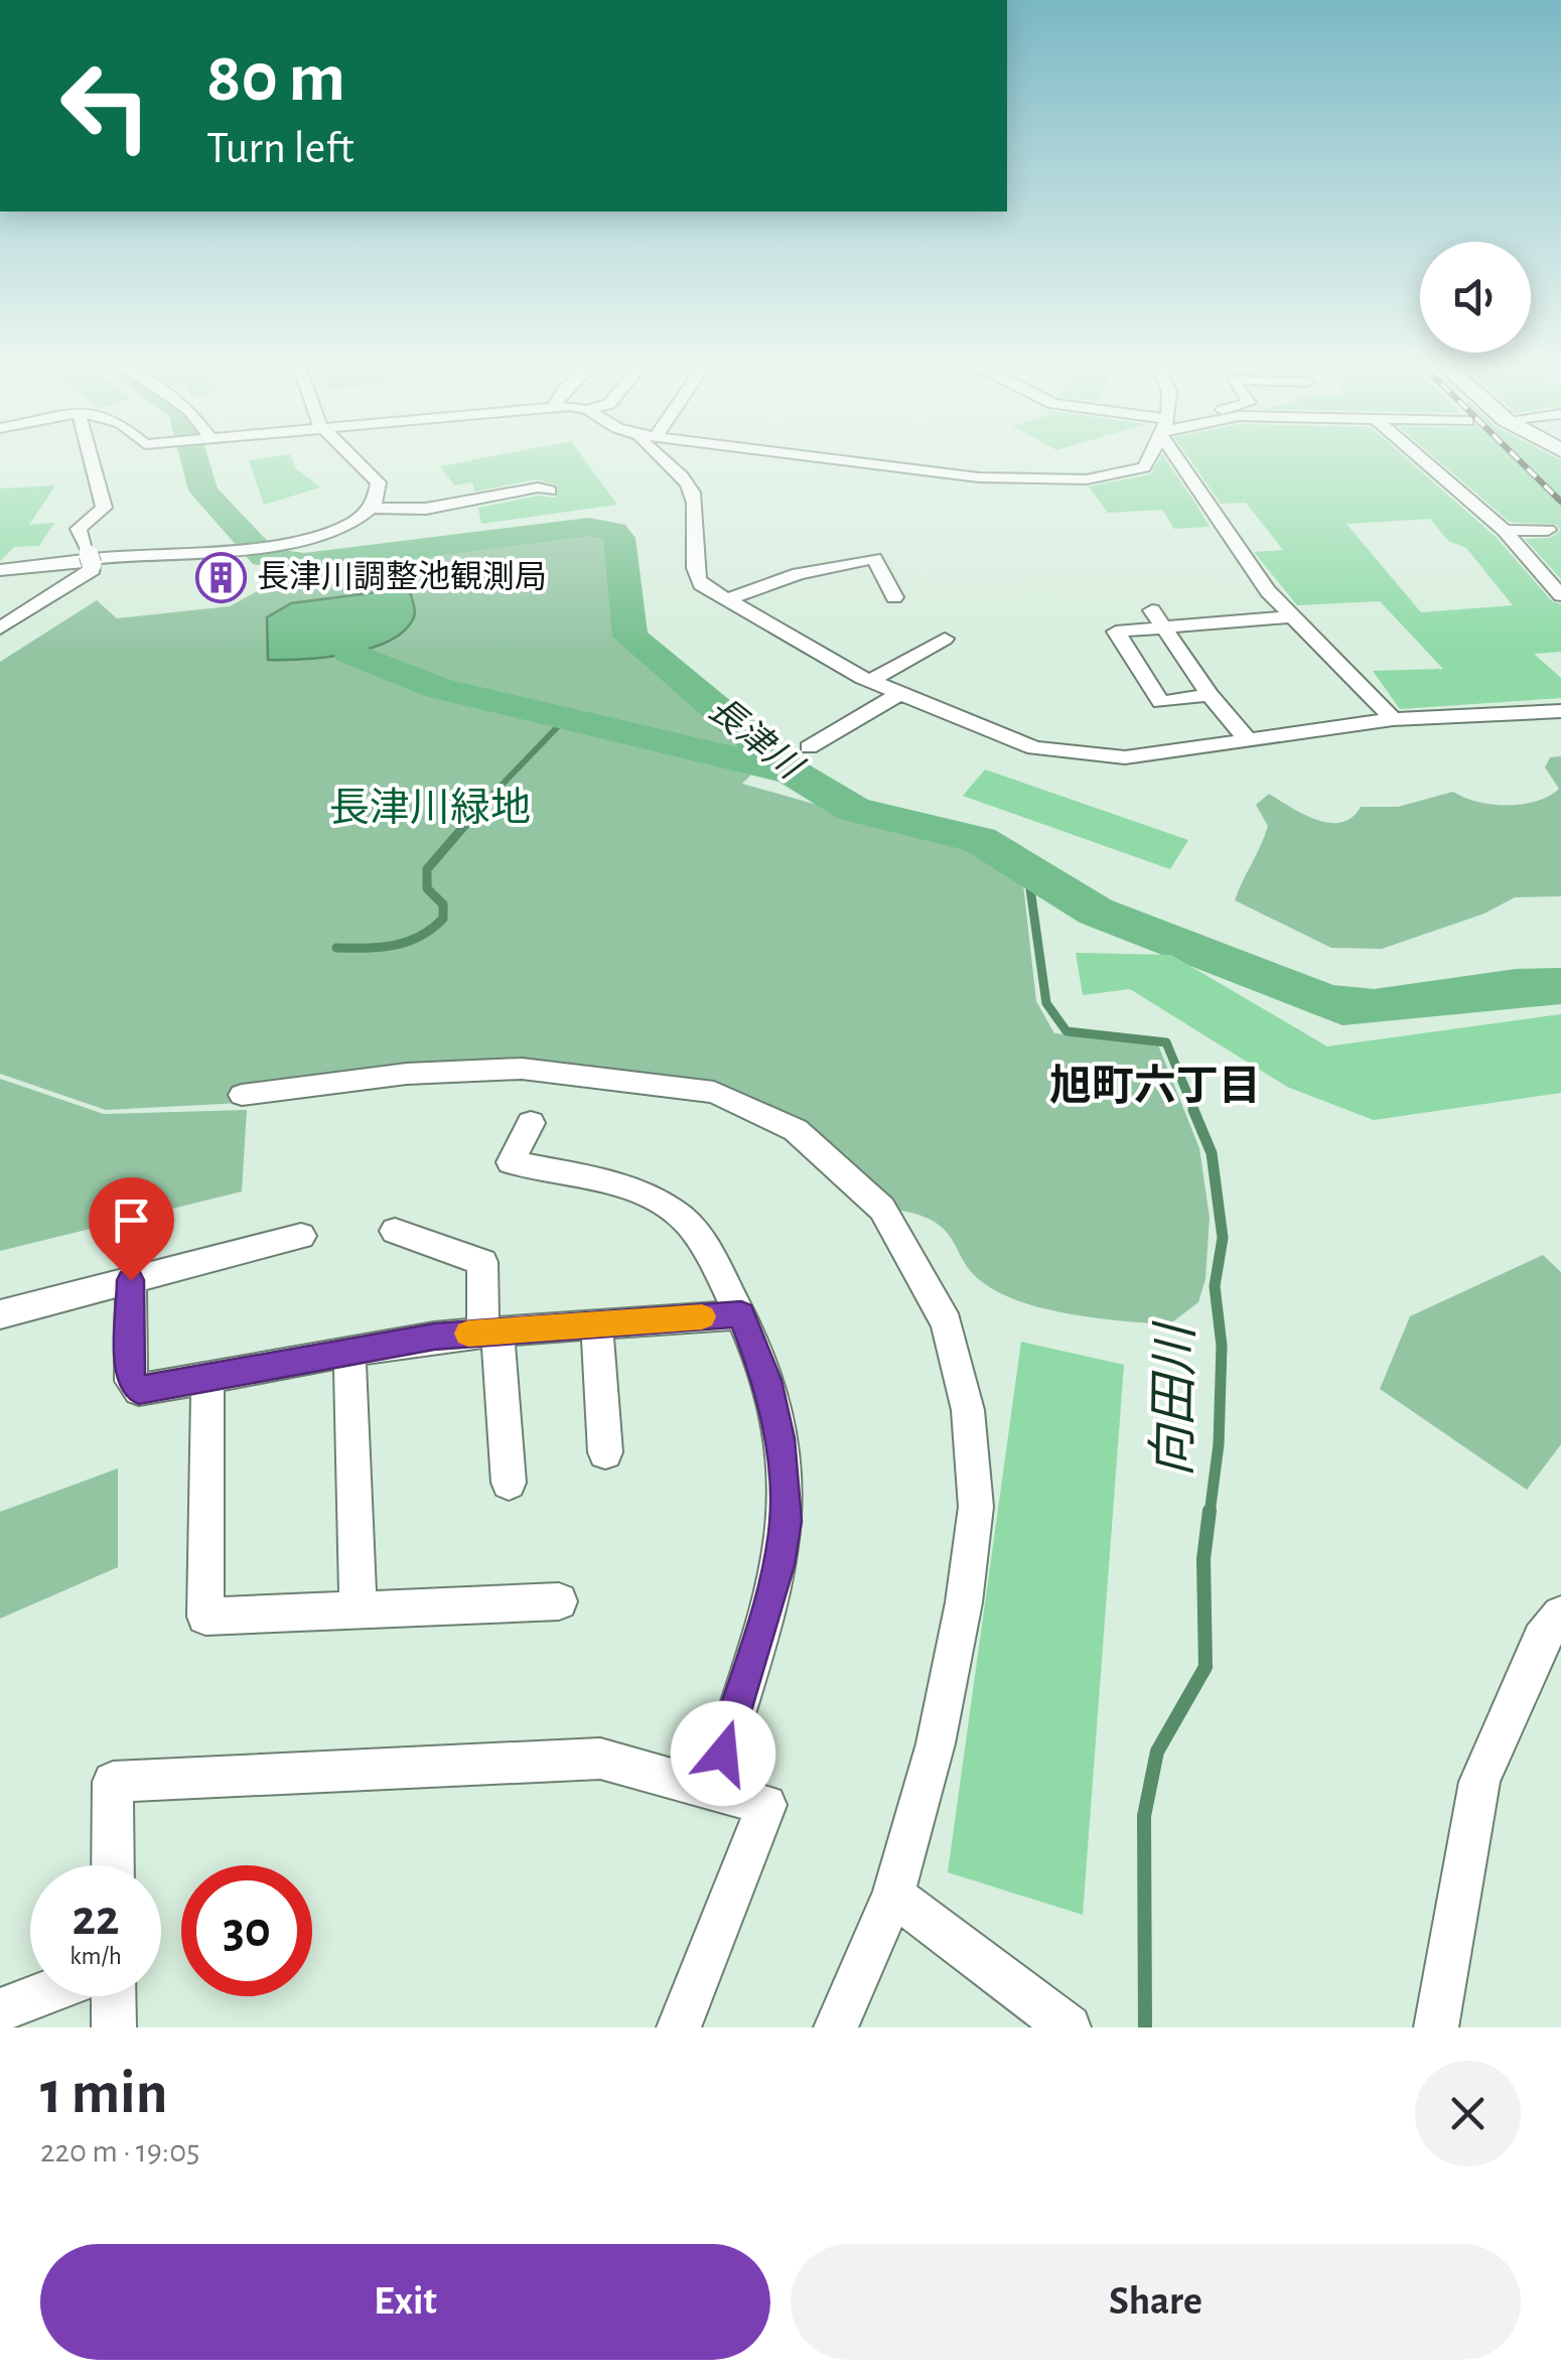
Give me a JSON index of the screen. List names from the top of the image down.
{
  "districts": ["旭町六丁目"],
  "water": ["長津川", "向田川"],
  "parks": ["長津川緑地"],
  "places": {
    "building": ["長津川調整池観測局"]
  },
  "page": {
    "turn": ["80 m", "Turn left"],
    "speed": "22 km/h",
    "limit": "30",
    "heading": ["1 min", "220 m · 19:05"],
    "buttons": ["Exit", "Share"]
  }
}
